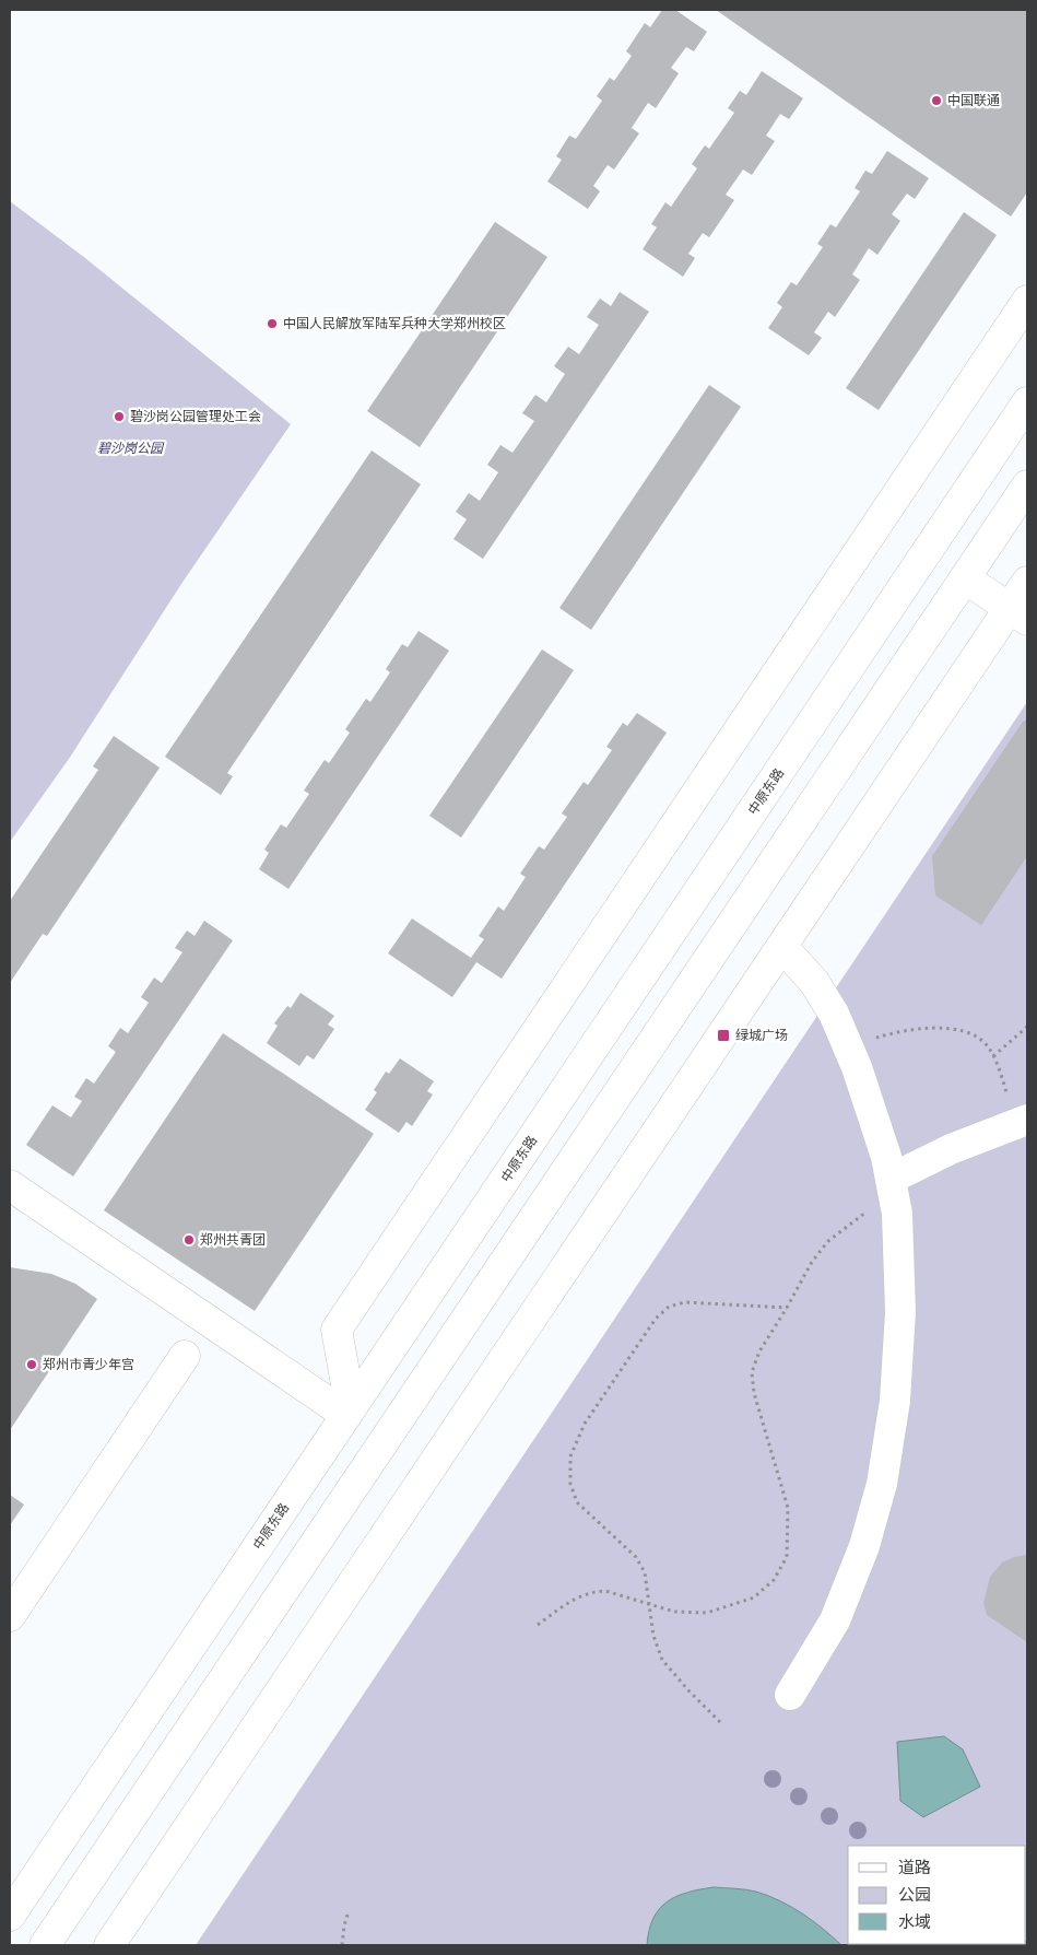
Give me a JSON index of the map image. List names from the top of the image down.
{
  "streets": {
    "main road": ["中原东路"]
  },
  "parks": ["碧沙岗公园"],
  "places": {
    "other": [
      "中国联通",
      "中国人民解放军陆军兵种大学郑州校区",
      "碧沙岗公园管理处工会",
      "郑州共青团",
      "郑州市青少年宫"
    ],
    "transit": ["绿城广场"]
  },
  "legend": ["道路", "公园", "水域"]
}
